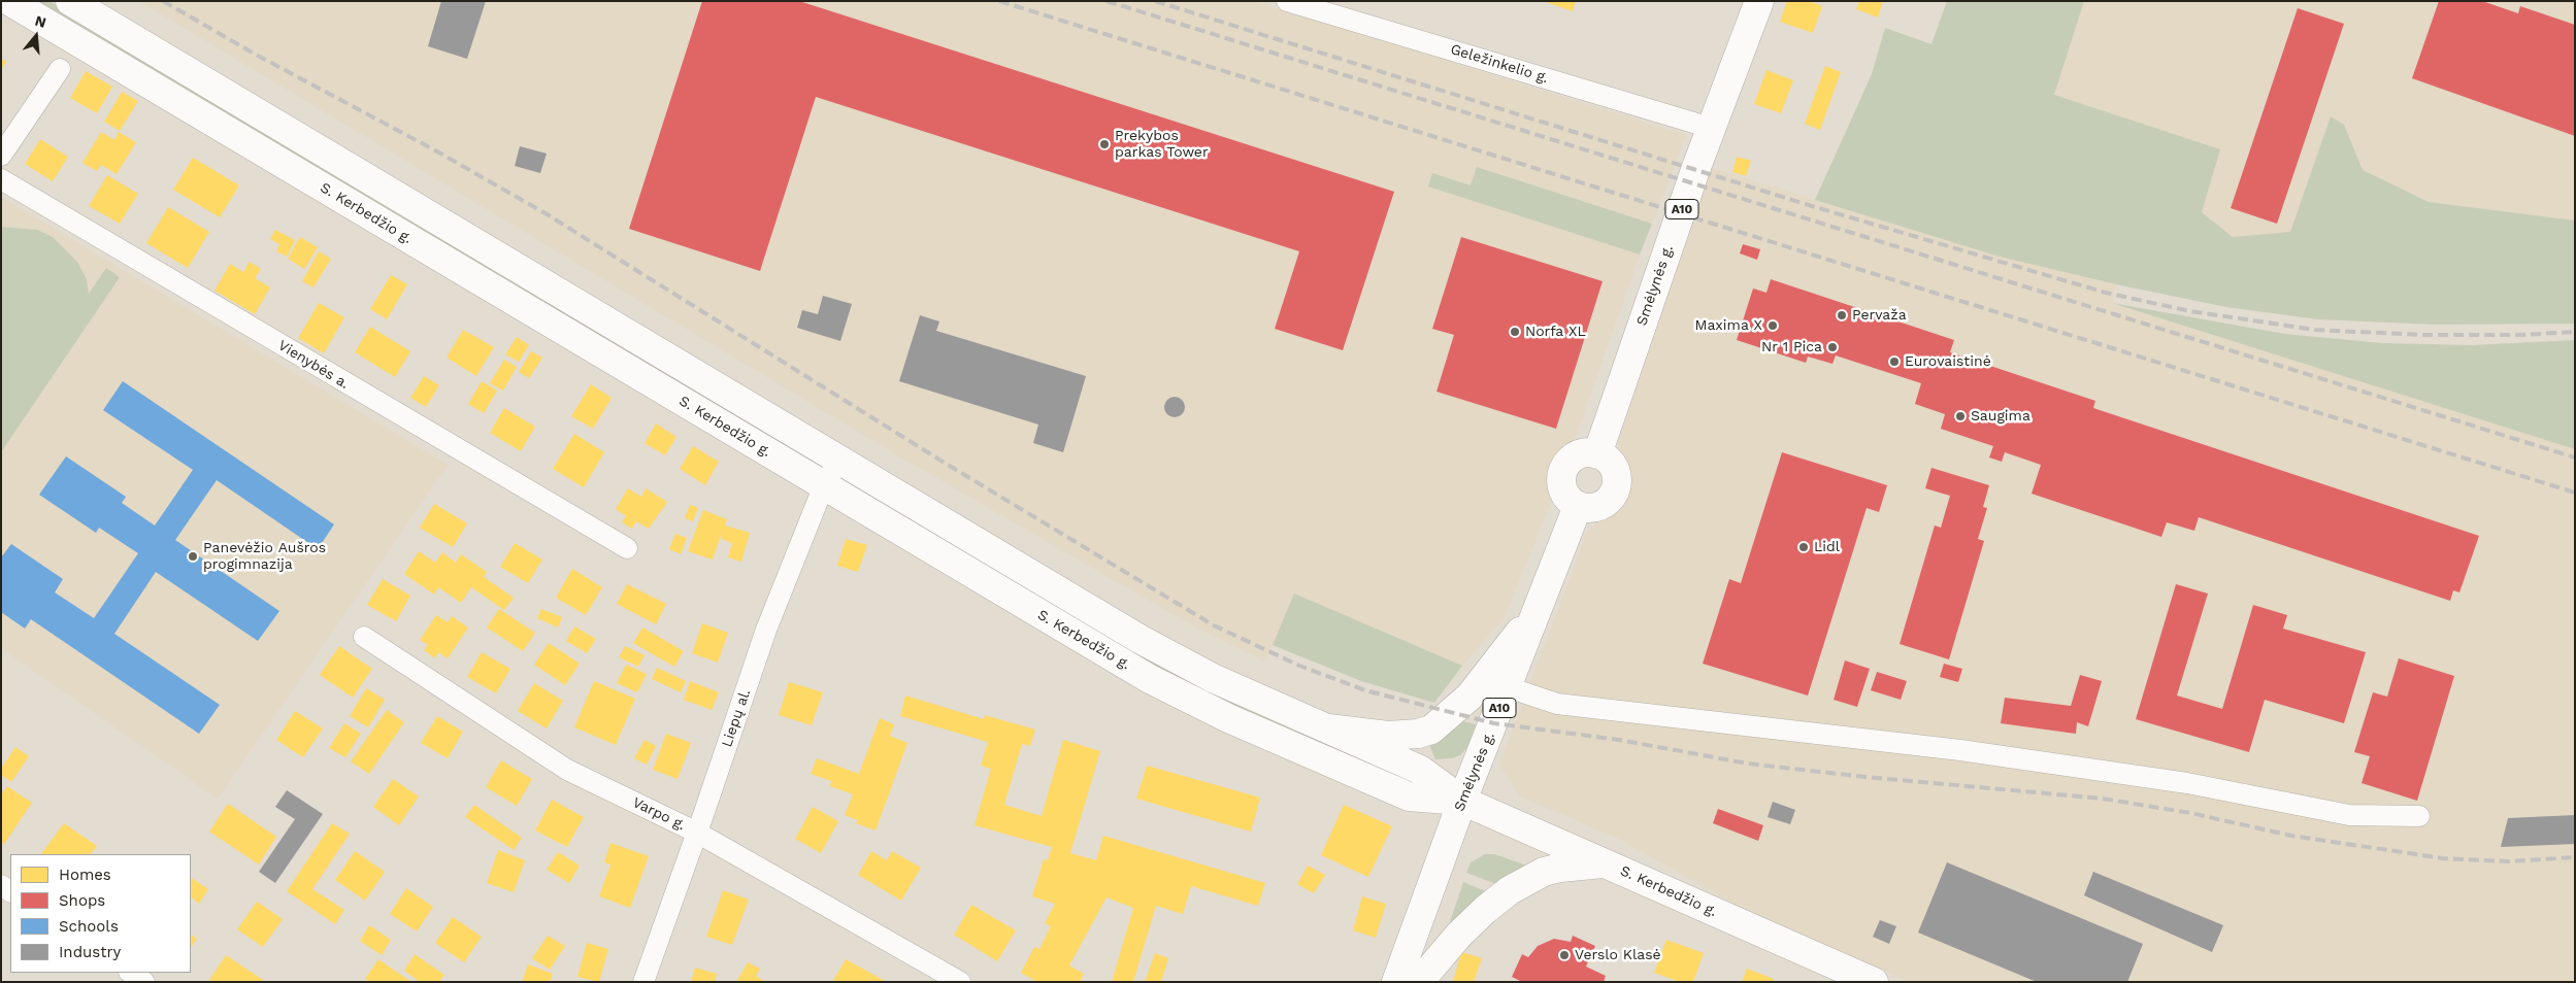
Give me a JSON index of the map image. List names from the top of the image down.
{
  "streets": {
    "main road": ["A10", "S. Kerbedžio g.", "Smėlynės g."],
    "street": [
      "Geležinkelio g.",
      "Vienybės a.",
      "Liepų al.",
      "Varpo g."
    ]
  },
  "crossings": [
    ["Geležinkelio g.", "Smėlynės g."],
    ["S. Kerbedžio g.", "Smėlynės g."],
    ["S. Kerbedžio g.", "Liepų al."],
    ["Liepų al.", "Varpo g."]
  ],
  "places": [
    "Prekybos parkas Tower",
    "Pervaža",
    "Maxima X",
    "Norfa XL",
    "Nr 1 Pica",
    "Eurovaistinė",
    "Saugima",
    "Lidl",
    "Panevėžio Aušros progimnazija",
    "Verslo Klasė"
  ],
  "legend": [
    "Homes",
    "Shops",
    "Schools",
    "Industry"
  ],
  "north": "top"
}
